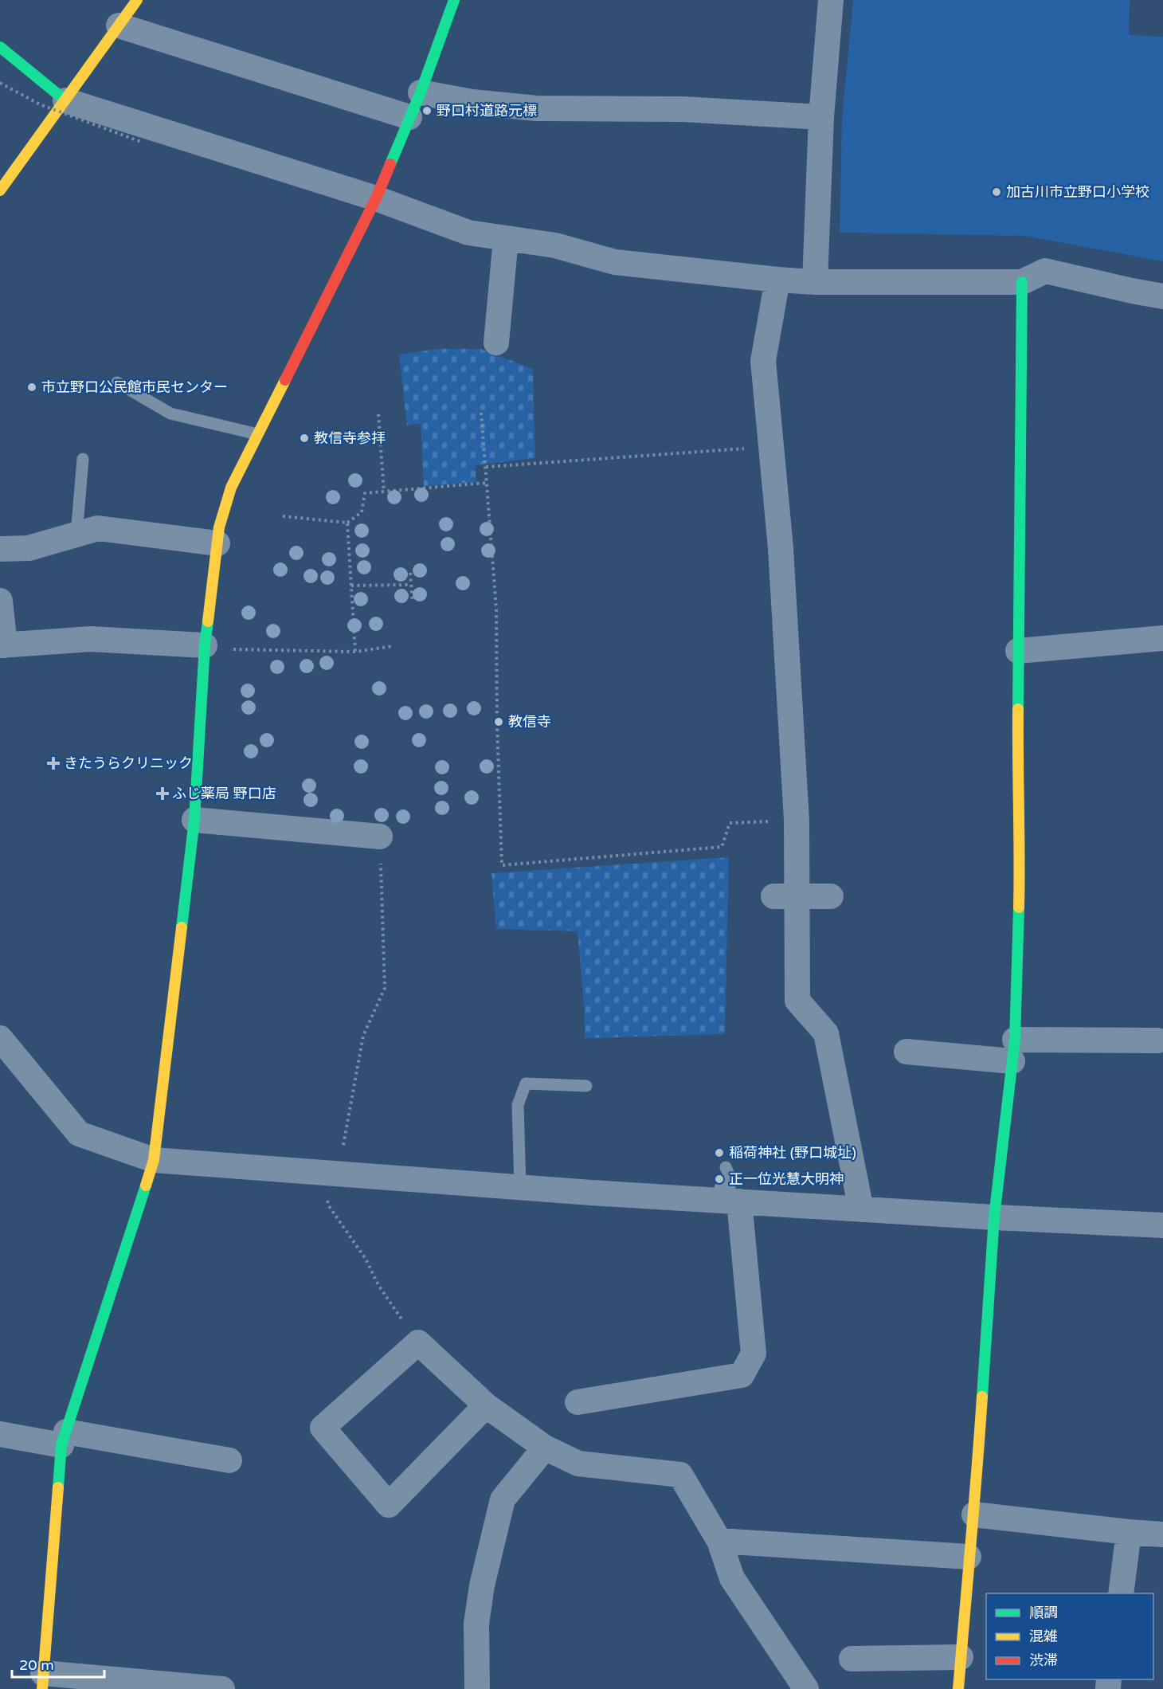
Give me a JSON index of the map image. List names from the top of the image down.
{
  "places": {
    "other": [
      "野口村道路元標",
      "加古川市立野口小学校",
      "市立野口公民館市民センター",
      "教信寺参拝",
      "教信寺",
      "稲荷神社 (野口城址)",
      "正一位光慧大明神"
    ],
    "health": ["きたうらクリニック", "ふじ薬局 野口店"]
  },
  "legend": ["順調", "混雑", "渋滞"],
  "scale_bar": "20 m"
}
